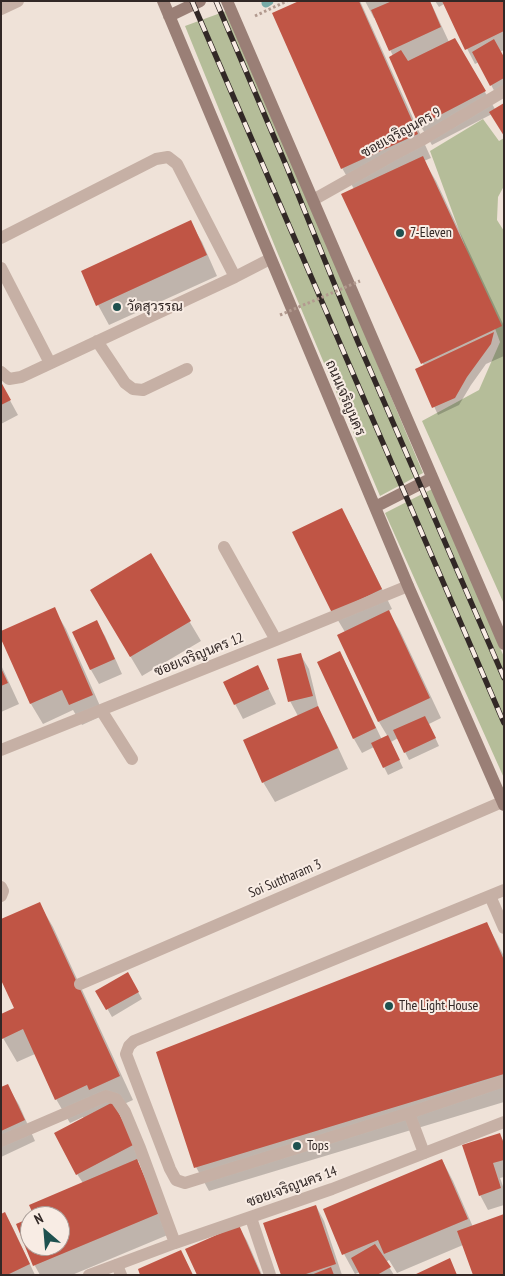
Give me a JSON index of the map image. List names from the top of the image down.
{
  "streets": {
    "main road": ["ถนนเจริญนคร"],
    "street": [
      "ซอยเจริญนคร 9",
      "ซอยเจริญนคร 12",
      "Soi Suttharam 3",
      "ซอยเจริญนคร 14"
    ]
  },
  "crossings": [
    ["ถนนเจริญนคร", "ซอยเจริญนคร 12"],
    ["ถนนเจริญนคร", "Soi Suttharam 3"]
  ],
  "places": [
    "7-Eleven",
    "วัดสุวรรณ",
    "The Light House",
    "Tops"
  ],
  "north": "top left"
}
